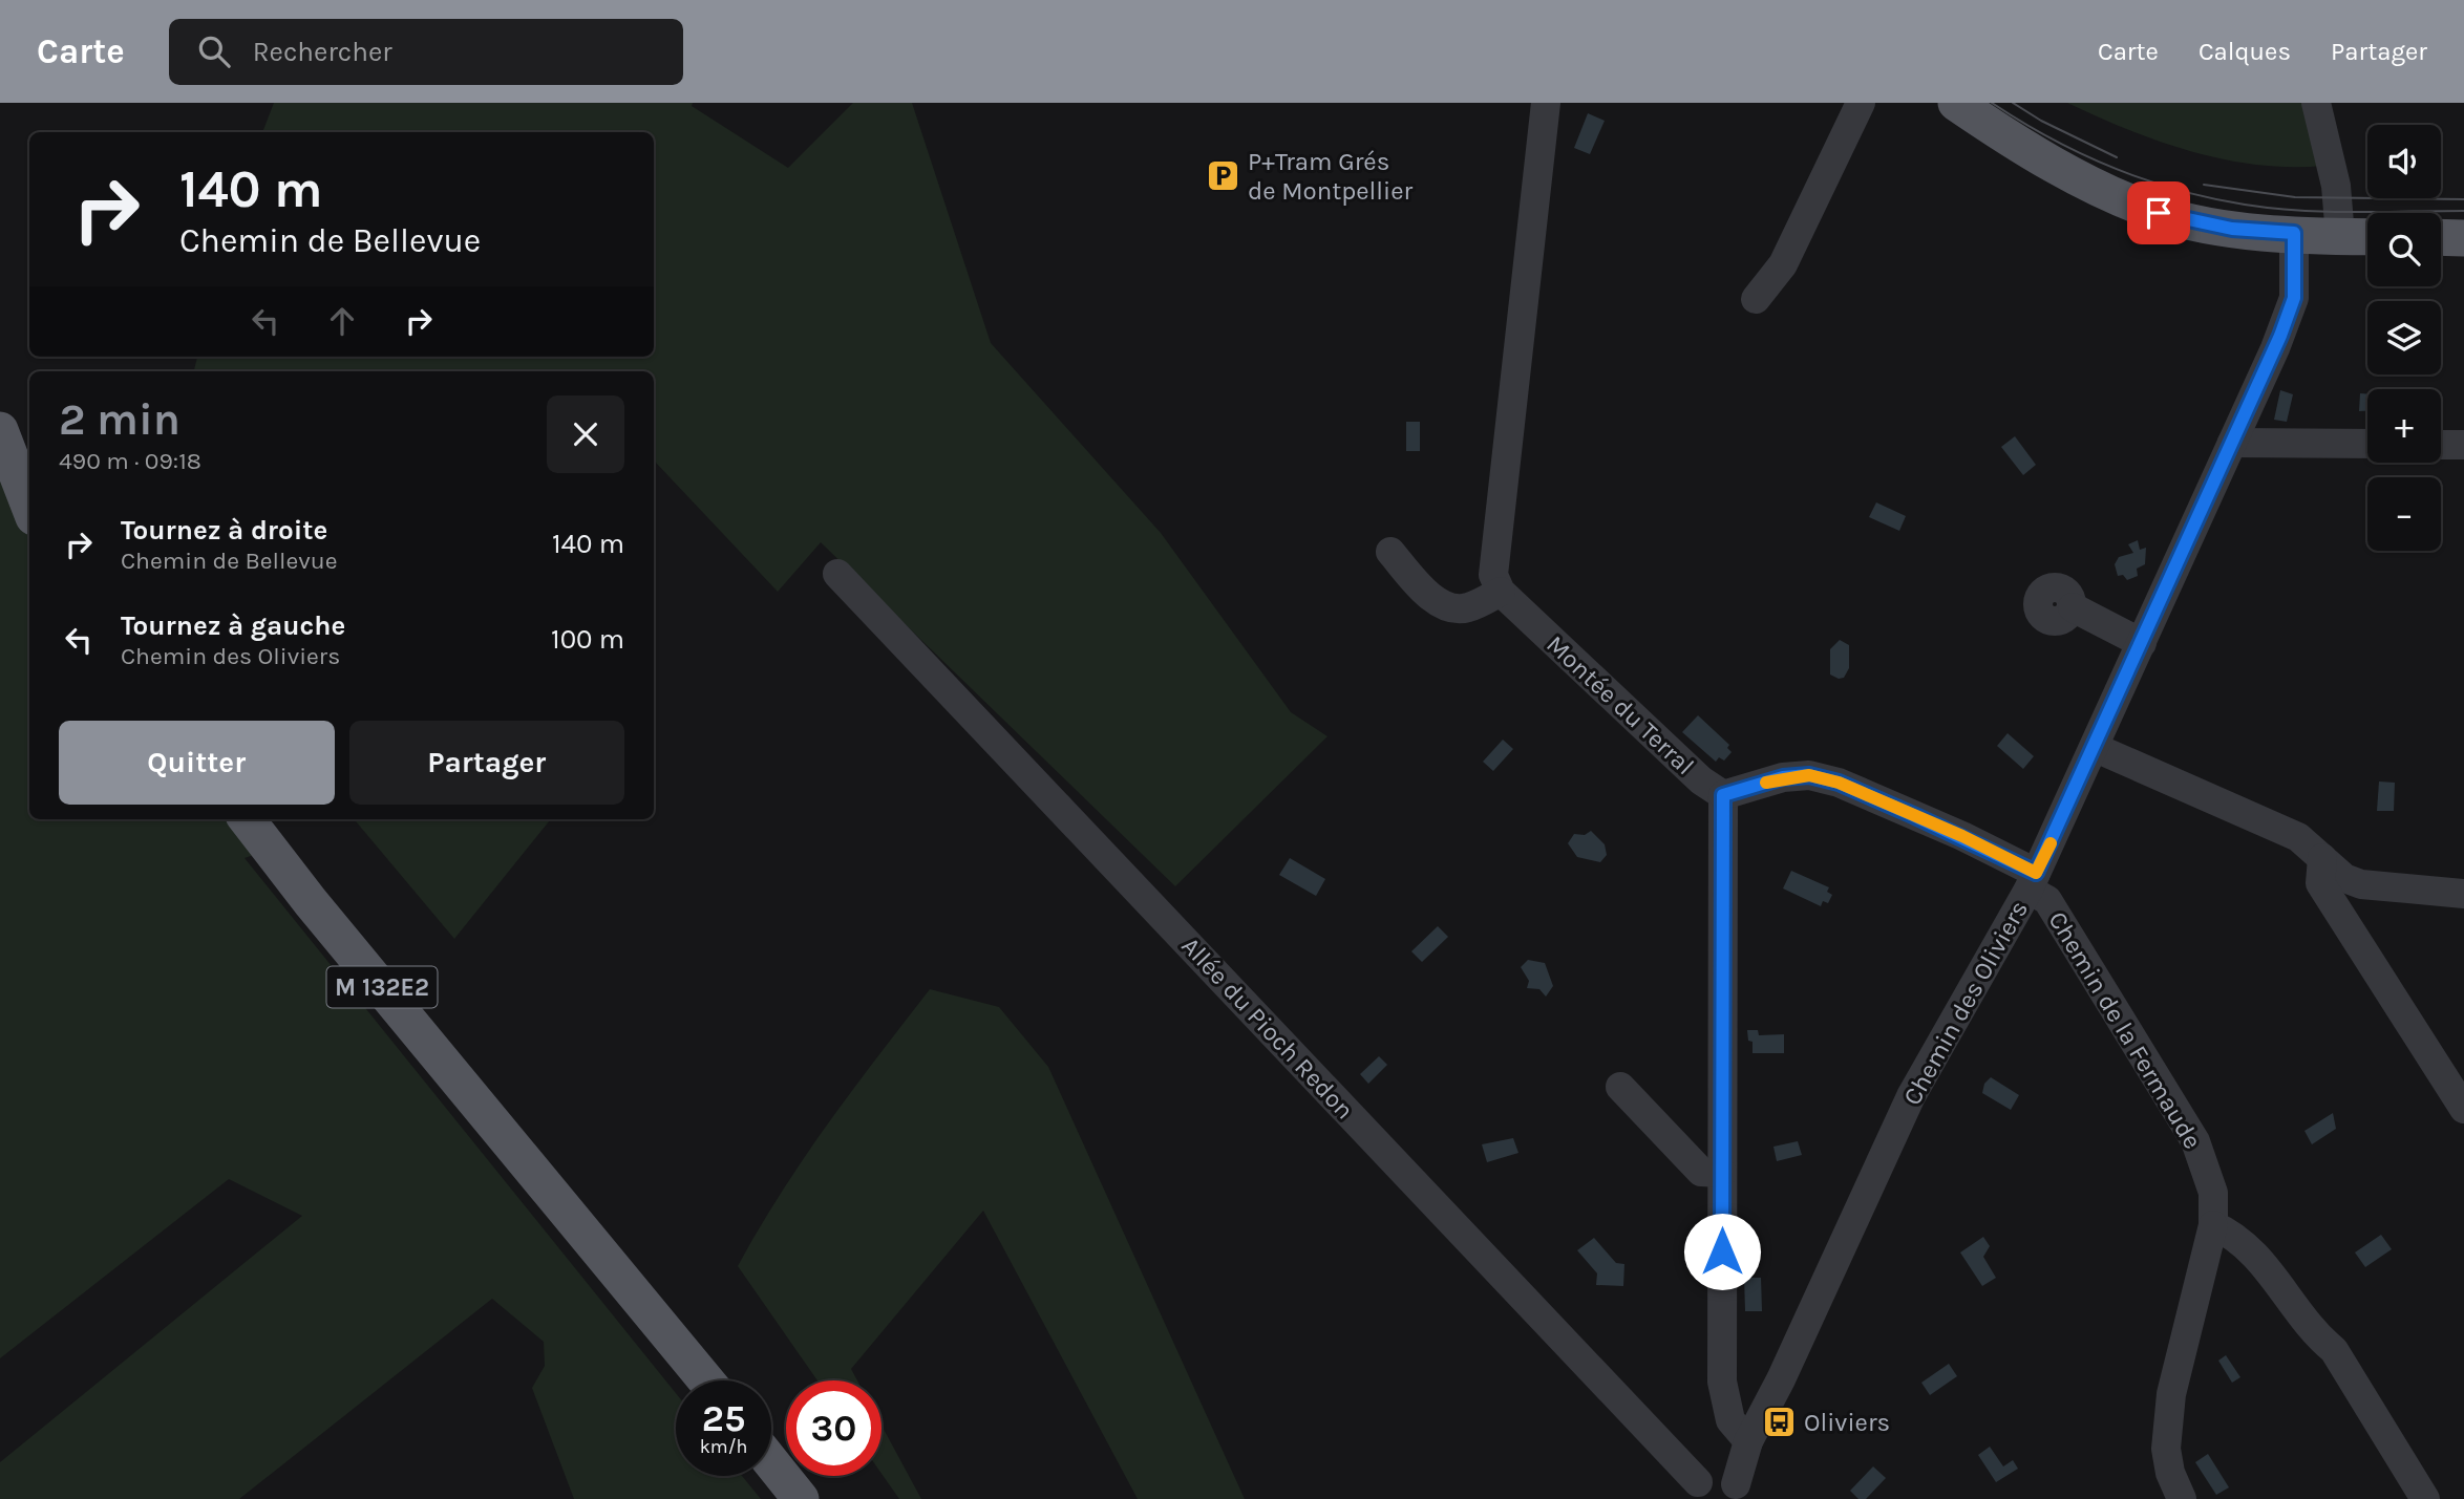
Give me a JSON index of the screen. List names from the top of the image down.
{
  "streets": {
    "main road": ["M 132E2"],
    "street": [
      "Montée du Terral",
      "Chemin des Oliviers",
      "Allée du Pioch Redon",
      "Chemin de la Fermaude"
    ]
  },
  "crossings": [
    ["Montée du Terral", "Chemin de la Fermaude"],
    ["Chemin des Oliviers", "Allée du Pioch Redon"],
    ["Chemin des Oliviers", "Chemin de la Fermaude"]
  ],
  "places": {
    "parking": ["P+Tram Grés de Montpellier"],
    "bus stop": ["Oliviers"]
  },
  "page": {
    "header": "Carte",
    "search": "Rechercher",
    "nav": ["Carte", "Calques", "Partager"],
    "map_buttons": ["+", "−"],
    "turn": ["140 m", "Chemin de Bellevue"],
    "heading": ["2 min", "490 m · 09:18"],
    "list": [
      {
        "name": "Tournez à droite",
        "note": "Chemin de Bellevue",
        "value": "140 m"
      },
      {
        "name": "Tournez à gauche",
        "note": "Chemin des Oliviers",
        "value": "100 m"
      }
    ],
    "buttons": ["Quitter", "Partager"],
    "speed": "25 km/h",
    "limit": "30"
  }
}
